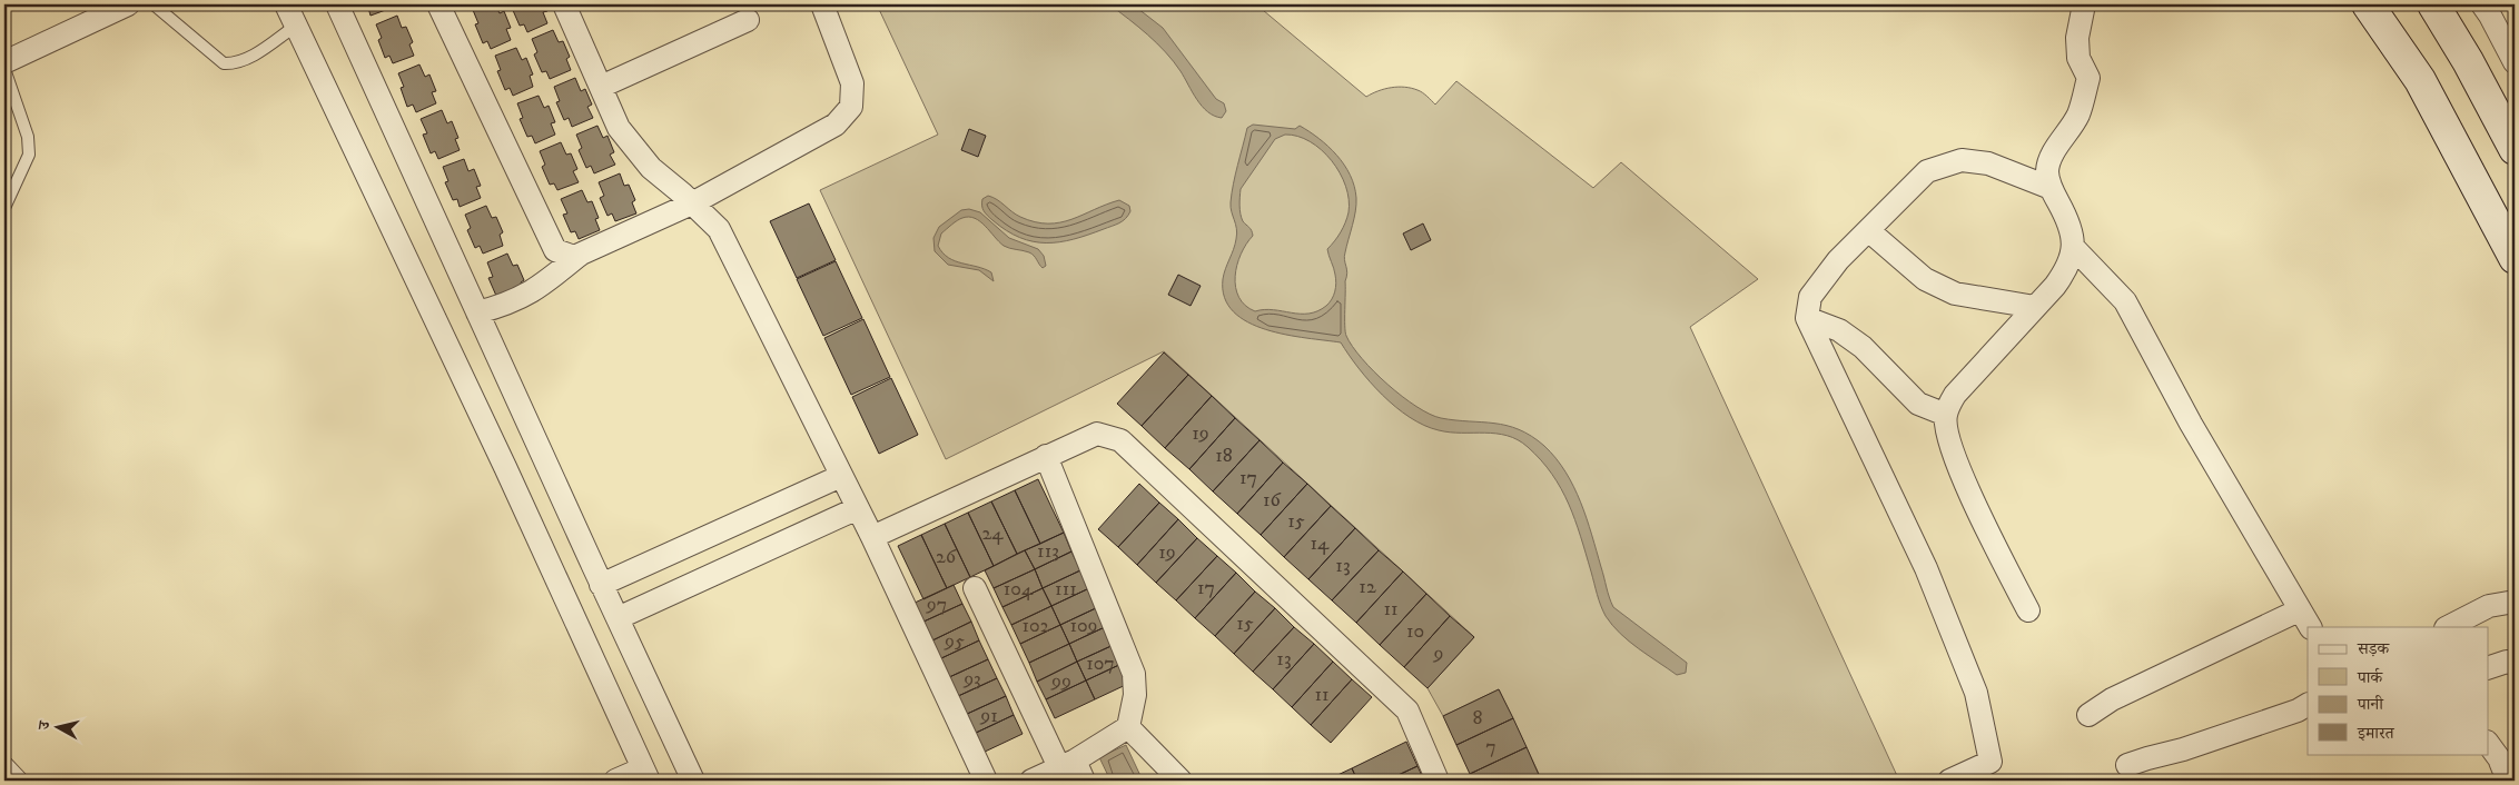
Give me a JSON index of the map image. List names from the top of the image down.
{
  "house_numbers": [
    "19",
    "18",
    "17",
    "16",
    "15",
    "24",
    "14",
    "113",
    "19",
    "26",
    "13",
    "12",
    "17",
    "104",
    "111",
    "97",
    "11",
    "15",
    "102",
    "109",
    "10",
    "95",
    "9",
    "13",
    "107",
    "93",
    "99",
    "11",
    "91",
    "8",
    "7"
  ],
  "legend": [
    "सड़क",
    "पार्क",
    "पानी",
    "इमारत"
  ],
  "north": "left"
}
